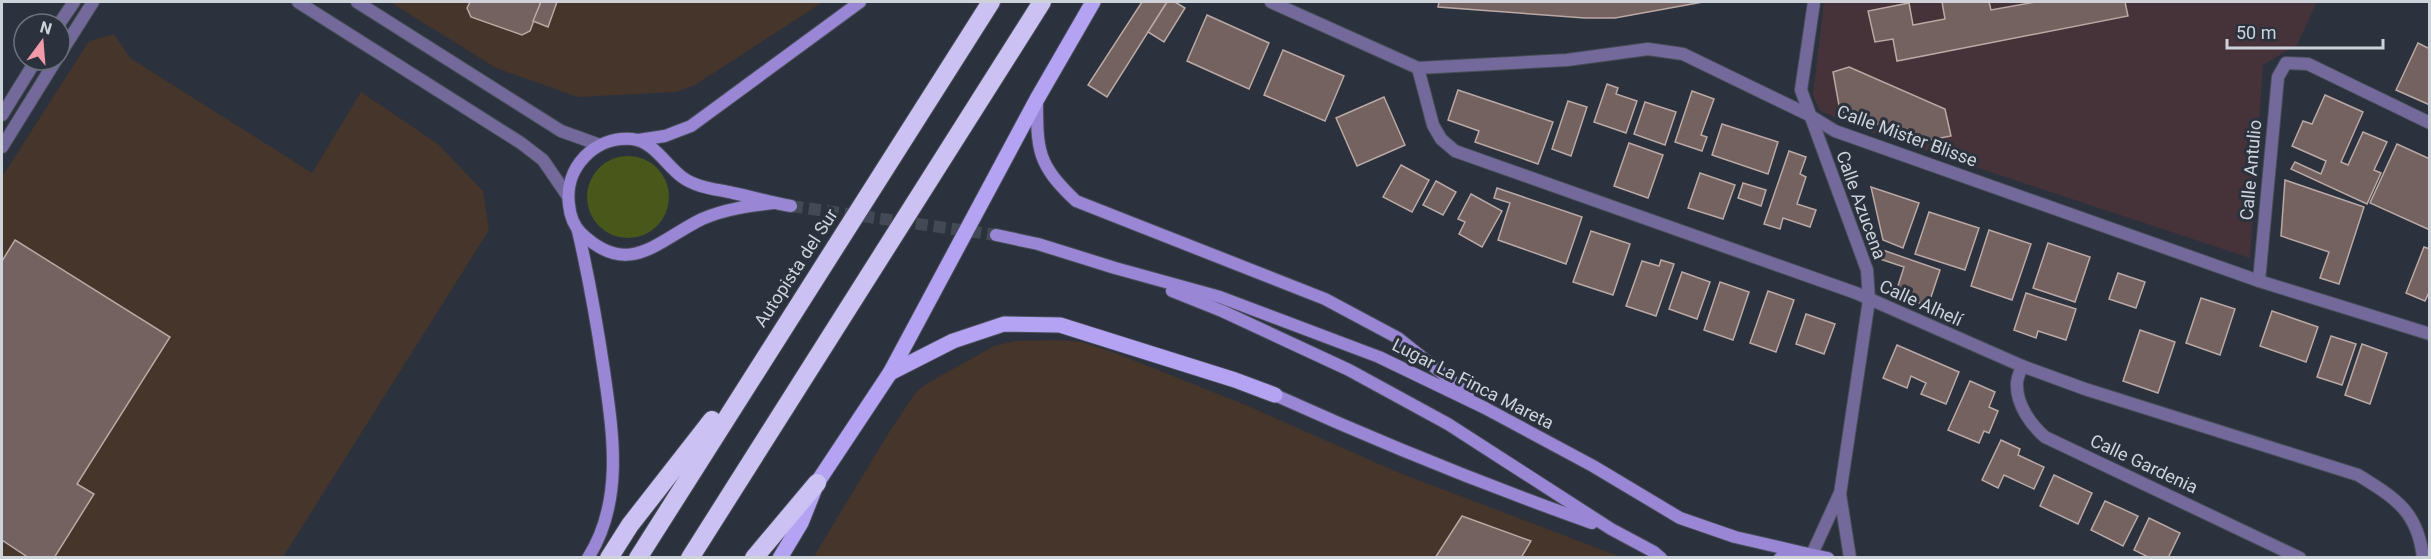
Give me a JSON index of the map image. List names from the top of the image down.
{
  "streets": {
    "highway": ["Autopista del Sur"],
    "street": [
      "Calle Mister Blisse",
      "Calle Antulio",
      "Calle Azucena",
      "Calle Alhelí",
      "Lugar La Finca Mareta",
      "Calle Gardenia"
    ]
  },
  "crossings": [
    ["Calle Mister Blisse", "Calle Antulio"],
    ["Calle Mister Blisse", "Calle Azucena"],
    ["Calle Mister Blisse", "Calle Alhelí"],
    ["Calle Azucena", "Calle Alhelí"],
    ["Calle Azucena", "Lugar La Finca Mareta"],
    ["Calle Alhelí", "Calle Gardenia"]
  ],
  "scale_bar": "50 m",
  "north": "top"
}
